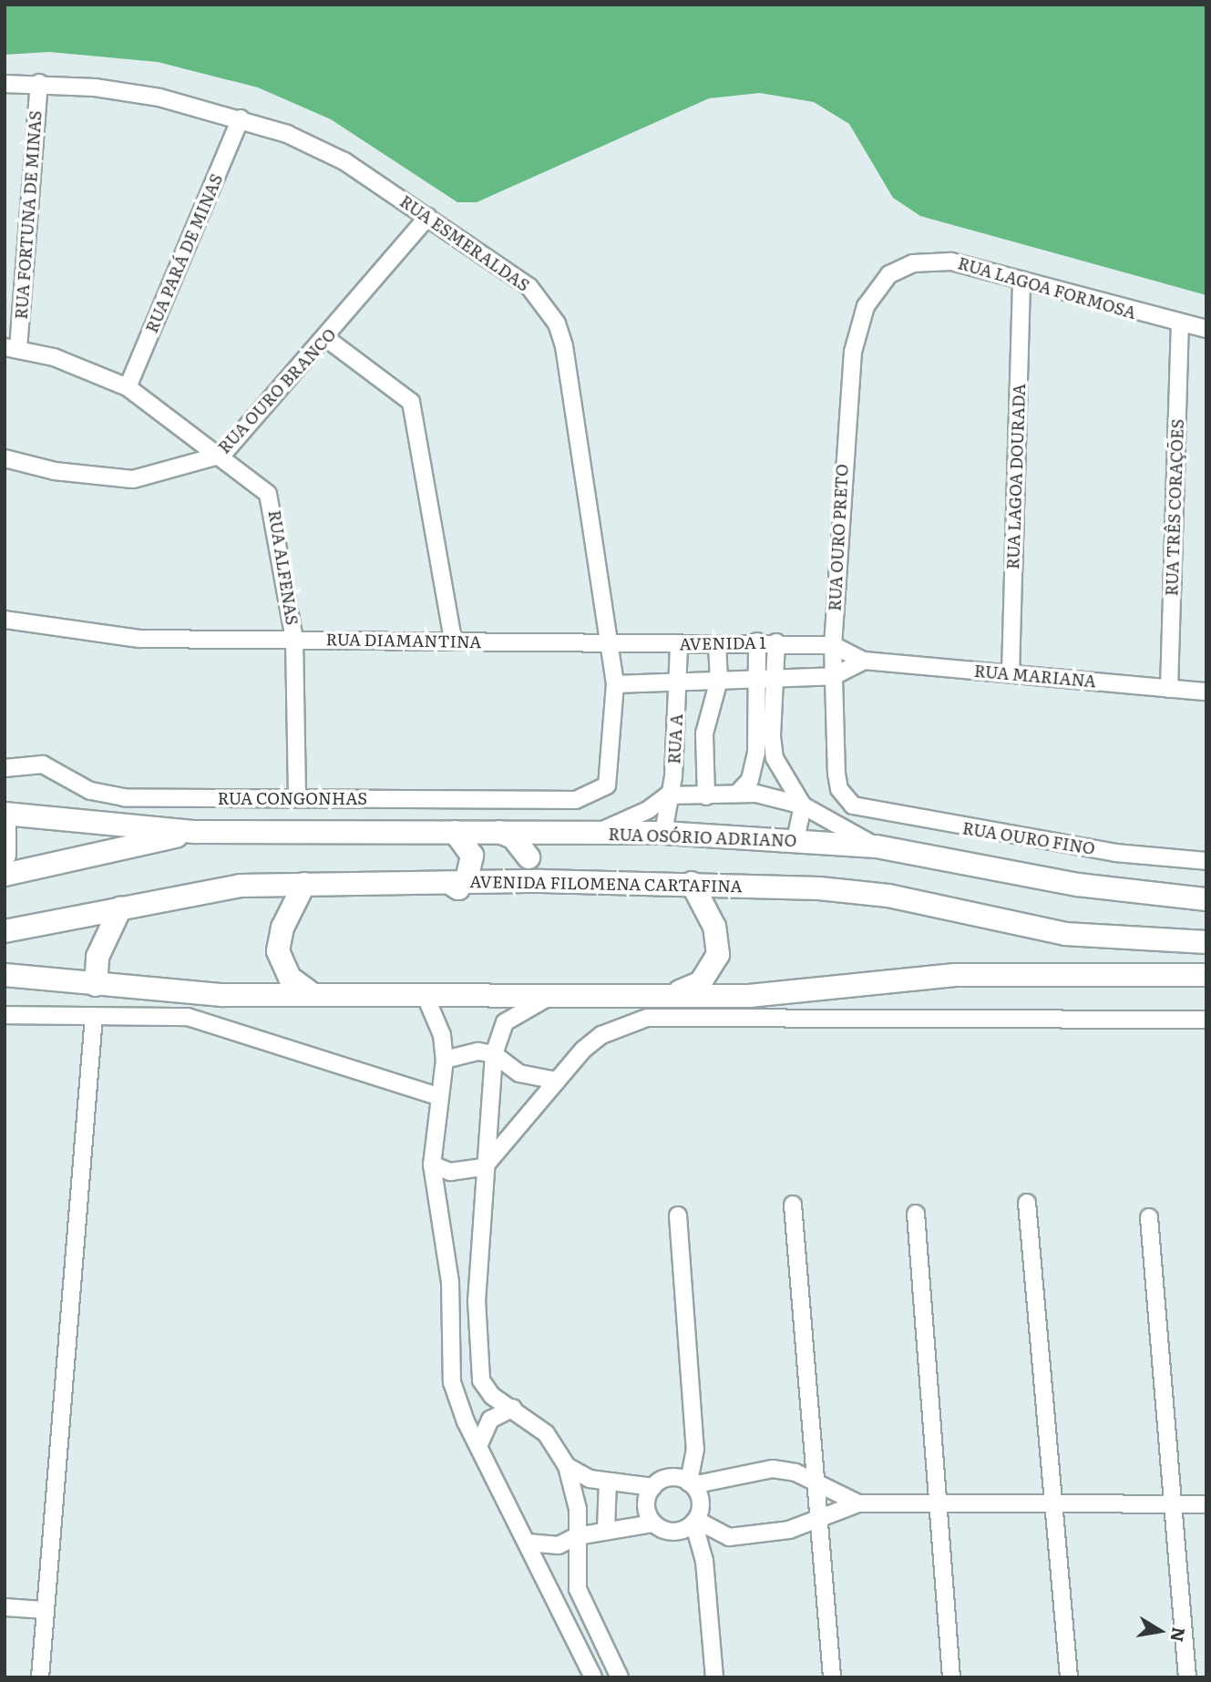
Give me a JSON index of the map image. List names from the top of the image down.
{
  "streets": {
    "main road": ["RUA OSÓRIO ADRIANO", "AVENIDA FILOMENA CARTAFINA"],
    "street": [
      "RUA FORTUNA DE MINAS",
      "RUA ESMERALDAS",
      "RUA PARÁ DE MINAS",
      "RUA LAGOA FORMOSA",
      "RUA OURO BRANCO",
      "RUA LAGOA DOURADA",
      "RUA TRÊS CORAÇÕES",
      "RUA OURO PRETO",
      "RUA ALFENAS",
      "RUA DIAMANTINA",
      "AVENIDA 1",
      "RUA MARIANA",
      "RUA A",
      "RUA CONGONHAS",
      "RUA OURO FINO"
    ]
  },
  "crossings": [
    ["RUA FORTUNA DE MINAS", "RUA ESMERALDAS"],
    ["RUA FORTUNA DE MINAS", "RUA ALFENAS"],
    ["RUA ESMERALDAS", "RUA PARÁ DE MINAS"],
    ["RUA ESMERALDAS", "RUA OURO BRANCO"],
    ["RUA ESMERALDAS", "RUA DIAMANTINA"],
    ["RUA ESMERALDAS", "AVENIDA 1"],
    ["RUA ESMERALDAS", "RUA CONGONHAS"],
    ["RUA PARÁ DE MINAS", "RUA ALFENAS"],
    ["RUA LAGOA FORMOSA", "RUA LAGOA DOURADA"],
    ["RUA LAGOA FORMOSA", "RUA TRÊS CORAÇÕES"],
    ["RUA LAGOA FORMOSA", "RUA OURO PRETO"],
    ["RUA OURO BRANCO", "RUA ALFENAS"],
    ["RUA LAGOA DOURADA", "RUA MARIANA"],
    ["RUA TRÊS CORAÇÕES", "RUA MARIANA"],
    ["RUA OURO PRETO", "AVENIDA 1"],
    ["RUA OURO PRETO", "RUA MARIANA"],
    ["RUA OURO PRETO", "RUA OURO FINO"],
    ["RUA ALFENAS", "RUA DIAMANTINA"],
    ["RUA ALFENAS", "RUA CONGONHAS"],
    ["RUA DIAMANTINA", "AVENIDA 1"],
    ["AVENIDA 1", "RUA MARIANA"],
    ["AVENIDA 1", "RUA A"],
    ["RUA A", "RUA OSÓRIO ADRIANO"]
  ],
  "north": "right"
}
